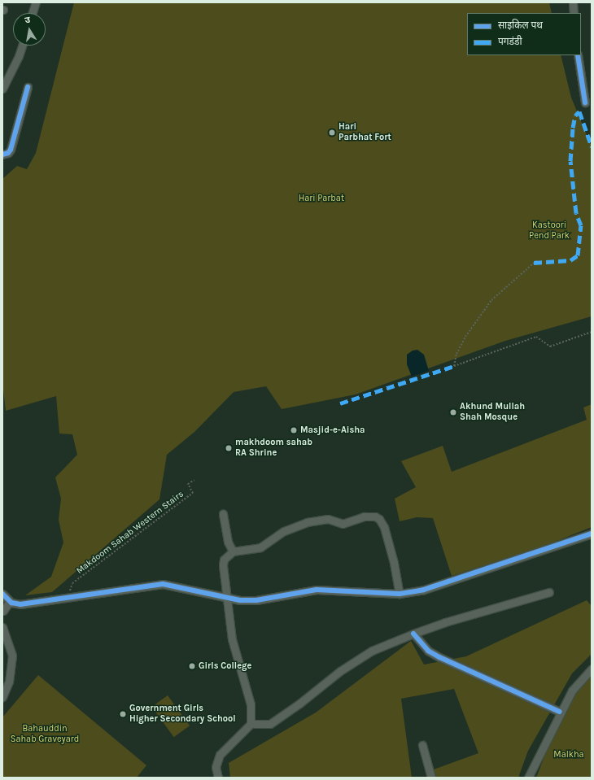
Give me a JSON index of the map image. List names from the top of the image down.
{
  "streets": {
    "path": ["Makdoom Sahab Western Stairs"]
  },
  "parks": [
    "Hari Parbat",
    "Kastoori Pend Park",
    "Bahauddin Sahab Graveyard",
    "Malkha"
  ],
  "places": [
    "Hari Parbhat Fort",
    "Akhund Mullah Shah Mosque",
    "Masjid-e-Aisha",
    "makhdoom sahab RA Shrine",
    "Girls College",
    "Government Girls Higher Secondary School"
  ],
  "legend": ["साइकिल पथ", "पगडंडी"],
  "north": "top"
}
